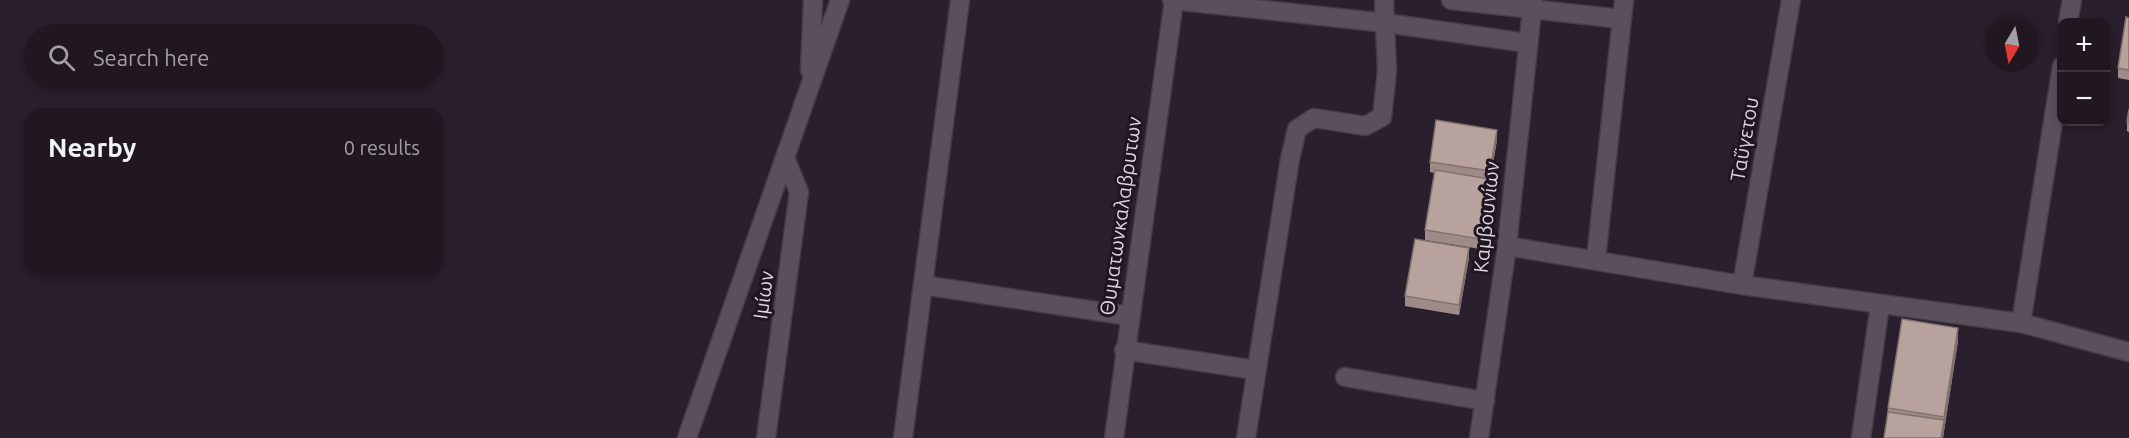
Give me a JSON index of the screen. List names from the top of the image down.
{
  "streets": {
    "street": [
      "Ταΰγετου",
      "Θυματωνκαλαβρυτων",
      "Καμβουνίων",
      "Ιμίων"
    ]
  },
  "north": "bottom",
  "page": {
    "map_buttons": ["+", "−"],
    "search": "Search here",
    "heading": ["Nearby", "0 results"]
  }
}
